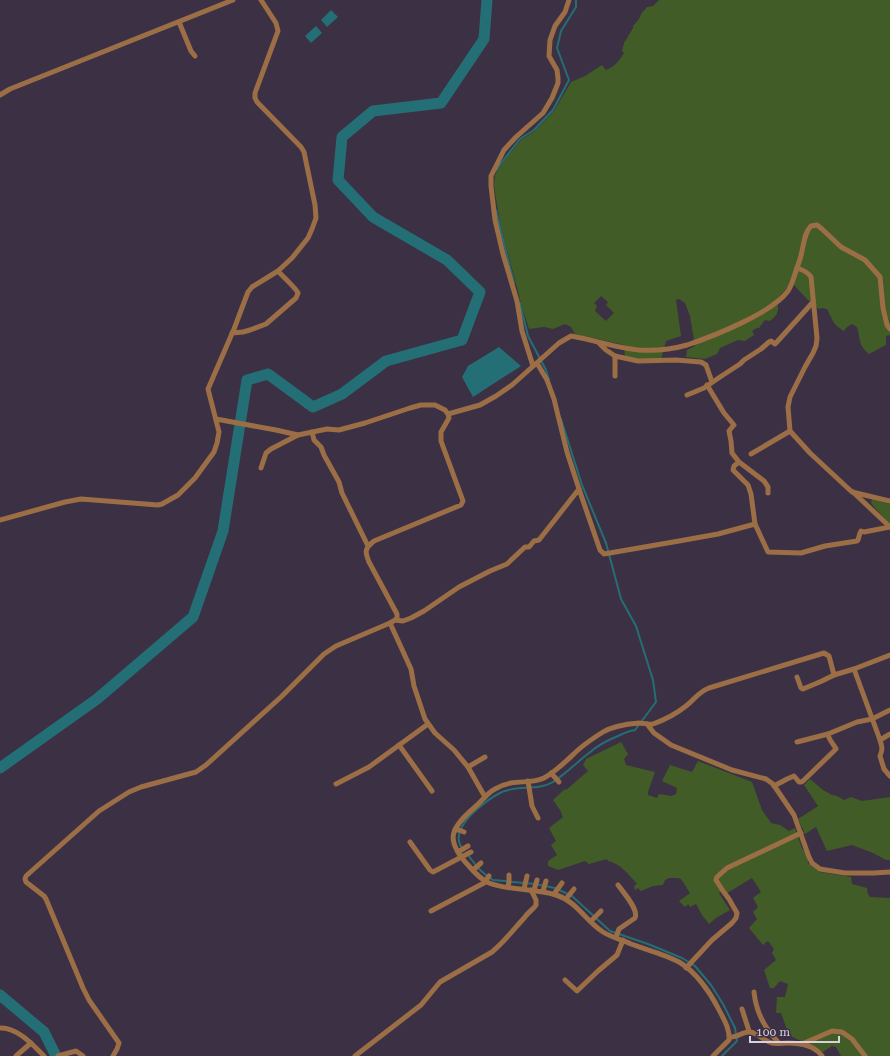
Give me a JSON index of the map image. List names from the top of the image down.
{
  "scale_bar": "100 m"
}
